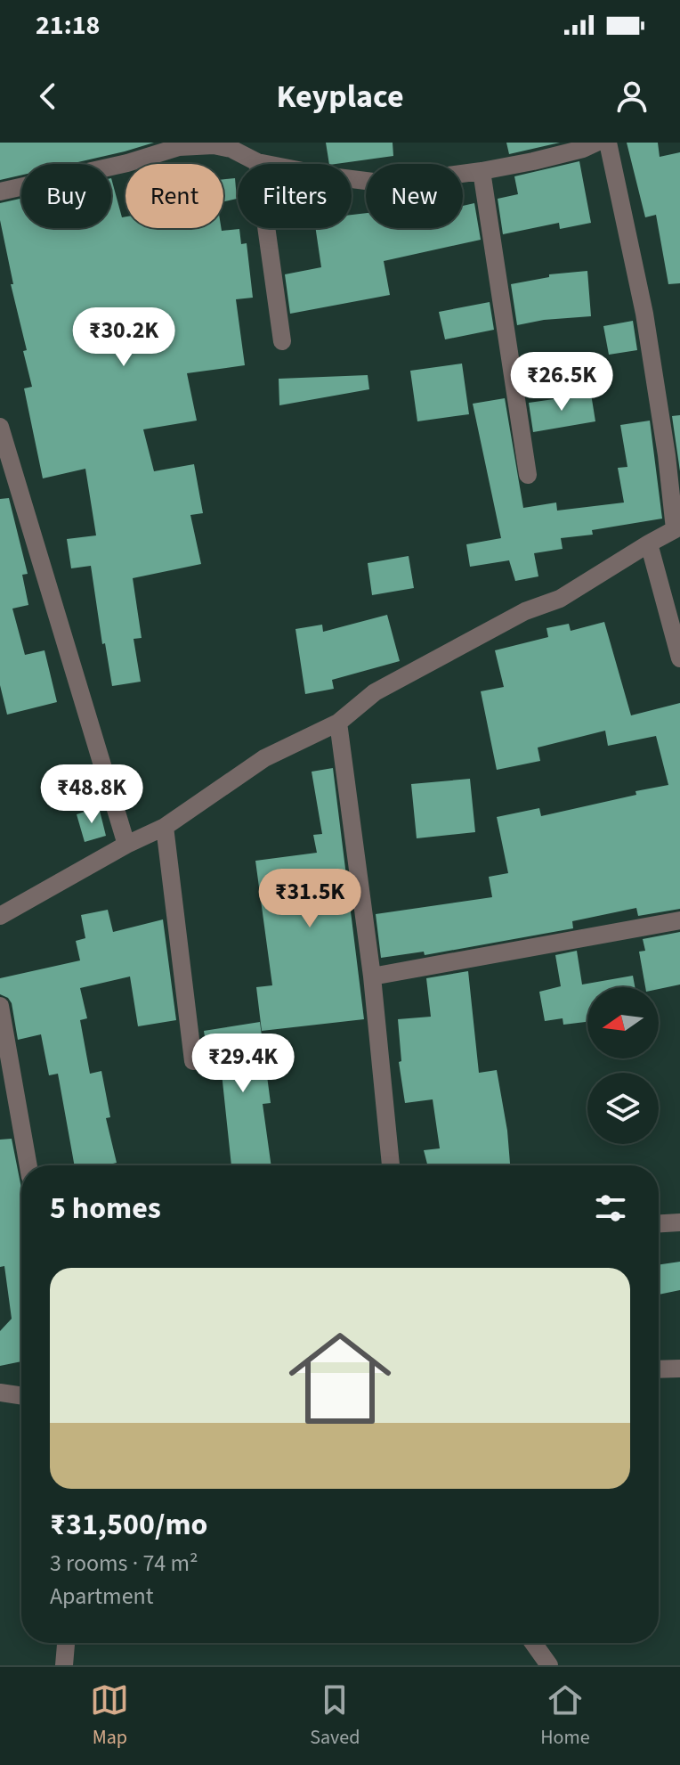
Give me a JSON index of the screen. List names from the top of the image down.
{
  "north": "left",
  "page": {
    "status": "21:18",
    "header": "Keyplace",
    "chip": [
      "Buy",
      "Rent",
      "Filters",
      "New"
    ],
    "price": [
      "₹30.2K",
      "₹26.5K",
      "₹48.8K",
      "₹31.5K",
      "₹29.4K"
    ],
    "heading": "5 homes",
    "list": [
      {
        "name": "₹31,500/mo",
        "note": "3 rooms · 74 m² · Apartment"
      }
    ],
    "tabs": ["Map", "Saved", "Home"]
  }
}
